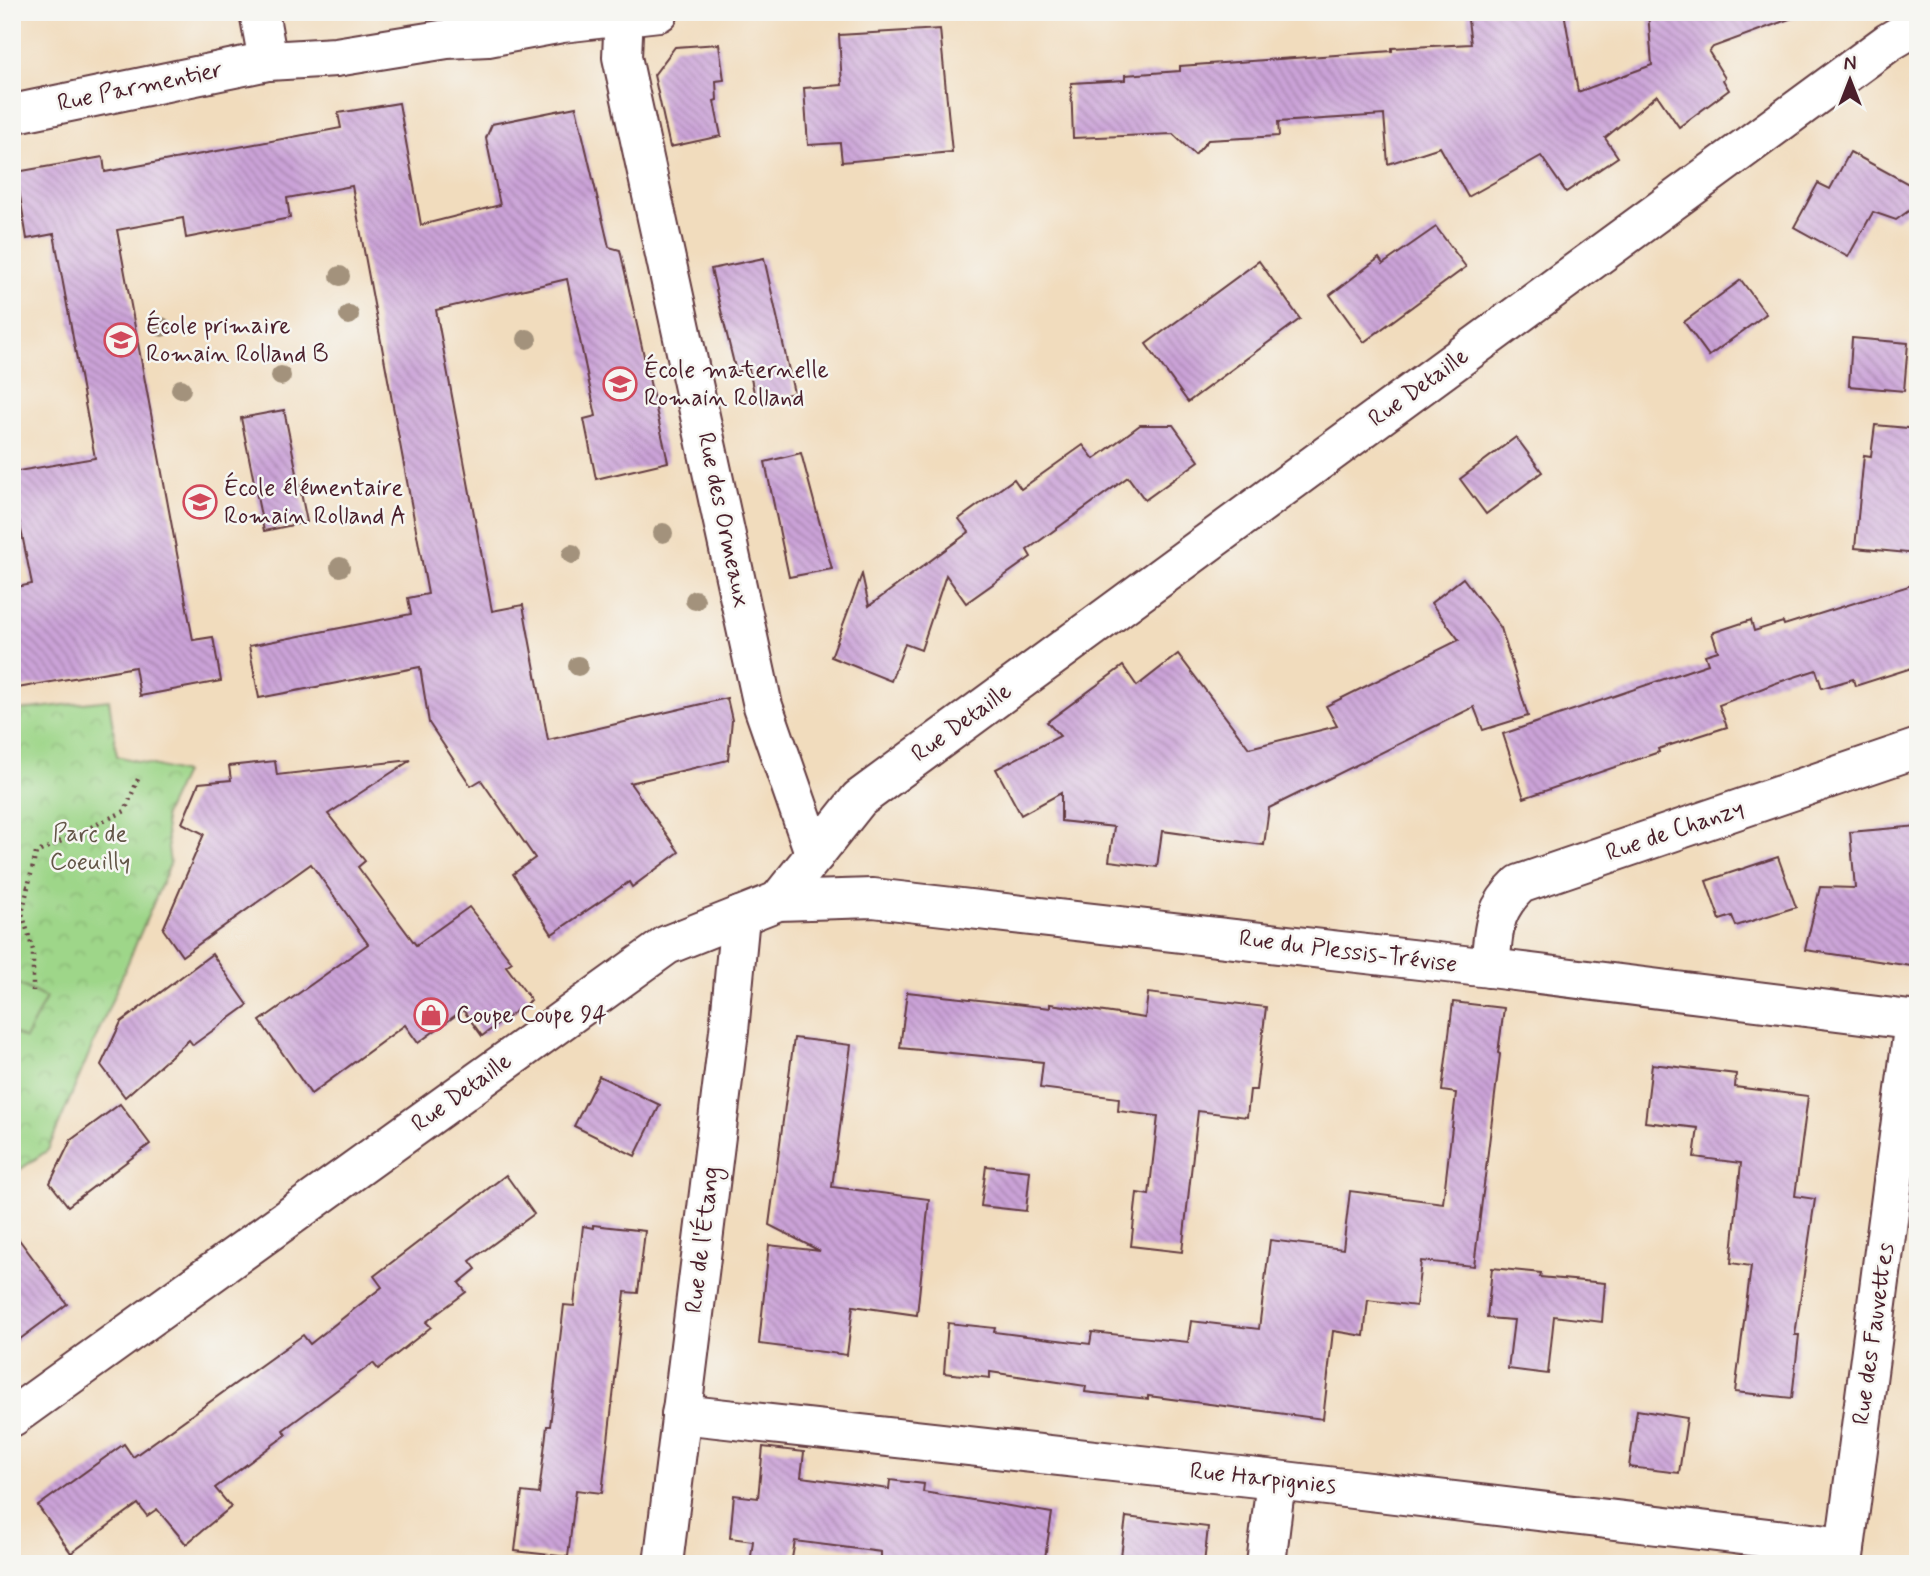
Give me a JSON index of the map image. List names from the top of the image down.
{
  "streets": {
    "street": [
      "Rue Parmentier",
      "Rue Detaille",
      "Rue des Ormeaux",
      "Rue de Chanzy",
      "Rue du Plessis-Trévise",
      "Rue de l'Étang",
      "Rue des Fauvettes",
      "Rue Harpignies"
    ]
  },
  "crossings": [
    ["Rue Parmentier", "Rue des Ormeaux"],
    ["Rue Detaille", "Rue des Ormeaux"],
    ["Rue Detaille", "Rue du Plessis-Trévise"],
    ["Rue Detaille", "Rue de l'Étang"],
    ["Rue de Chanzy", "Rue du Plessis-Trévise"],
    ["Rue du Plessis-Trévise", "Rue des Fauvettes"],
    ["Rue de l'Étang", "Rue Harpignies"],
    ["Rue des Fauvettes", "Rue Harpignies"]
  ],
  "parks": ["Parc de Coeuilly"],
  "places": {
    "school or university": ["École primaire Romain Rolland B", "École maternelle Romain Rolland", "École élémentaire Romain Rolland A"],
    "shop": ["Coupe Coupe 94"]
  },
  "north": "top"
}
